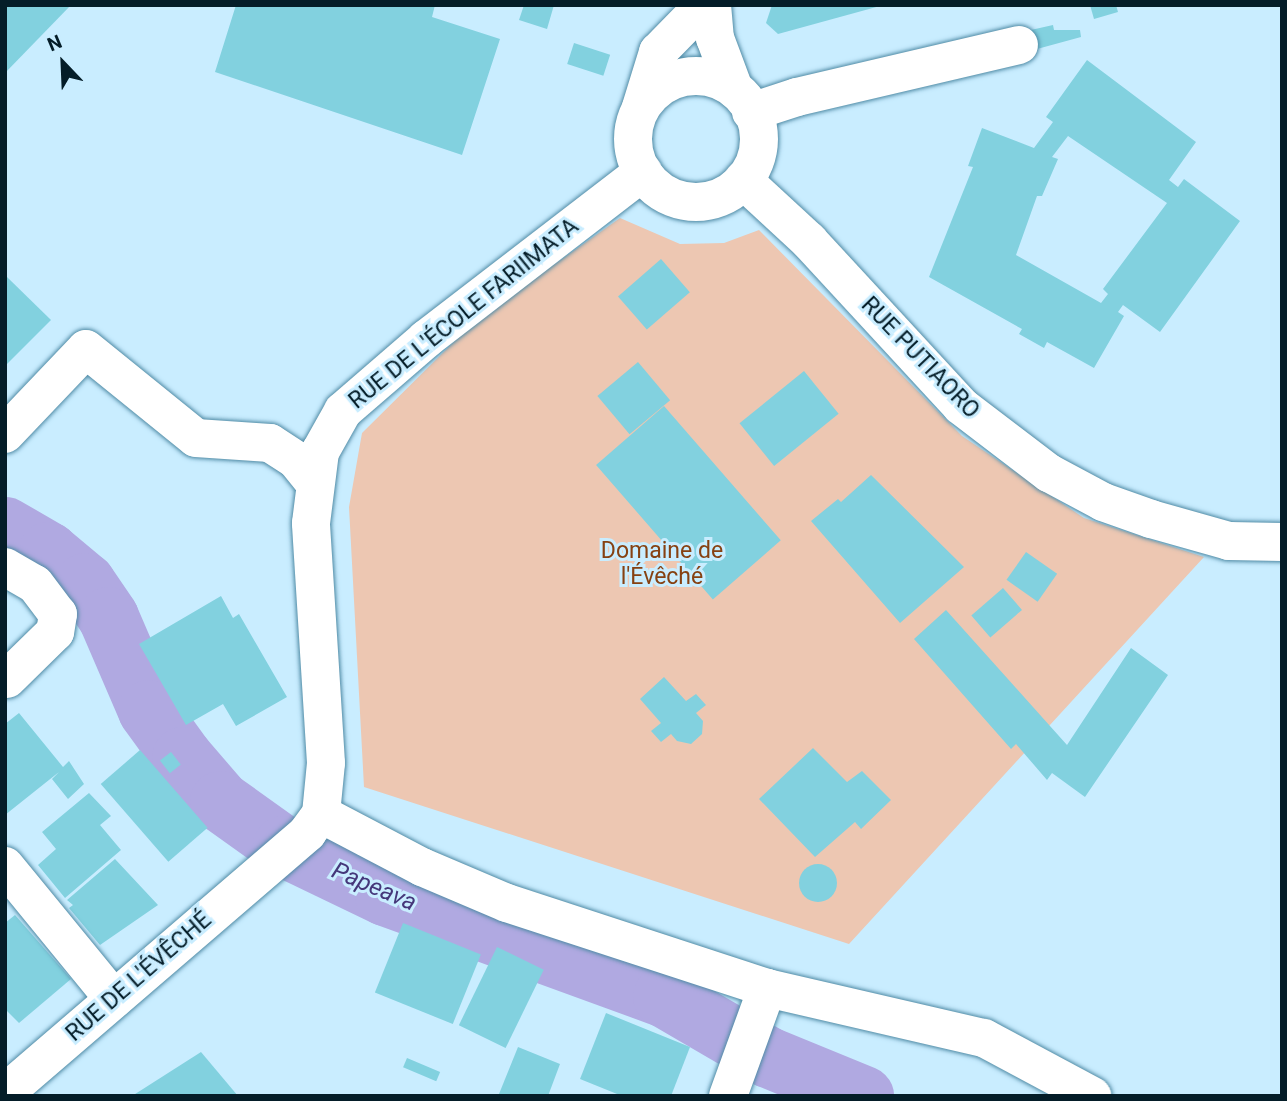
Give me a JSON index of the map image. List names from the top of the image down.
{
  "streets": {
    "main road": ["RUE DE L'ÉCOLE FARIIMATA", "RUE PUTIAORO", "RUE DE L'ÉVÊCHÉ"]
  },
  "crossings": [
    ["RUE DE L'ÉCOLE FARIIMATA", "RUE PUTIAORO"],
    ["RUE DE L'ÉCOLE FARIIMATA", "RUE DE L'ÉVÊCHÉ"]
  ],
  "water": ["Papeava"],
  "parks": ["Domaine de l'Évêché"],
  "north": "top left"
}
